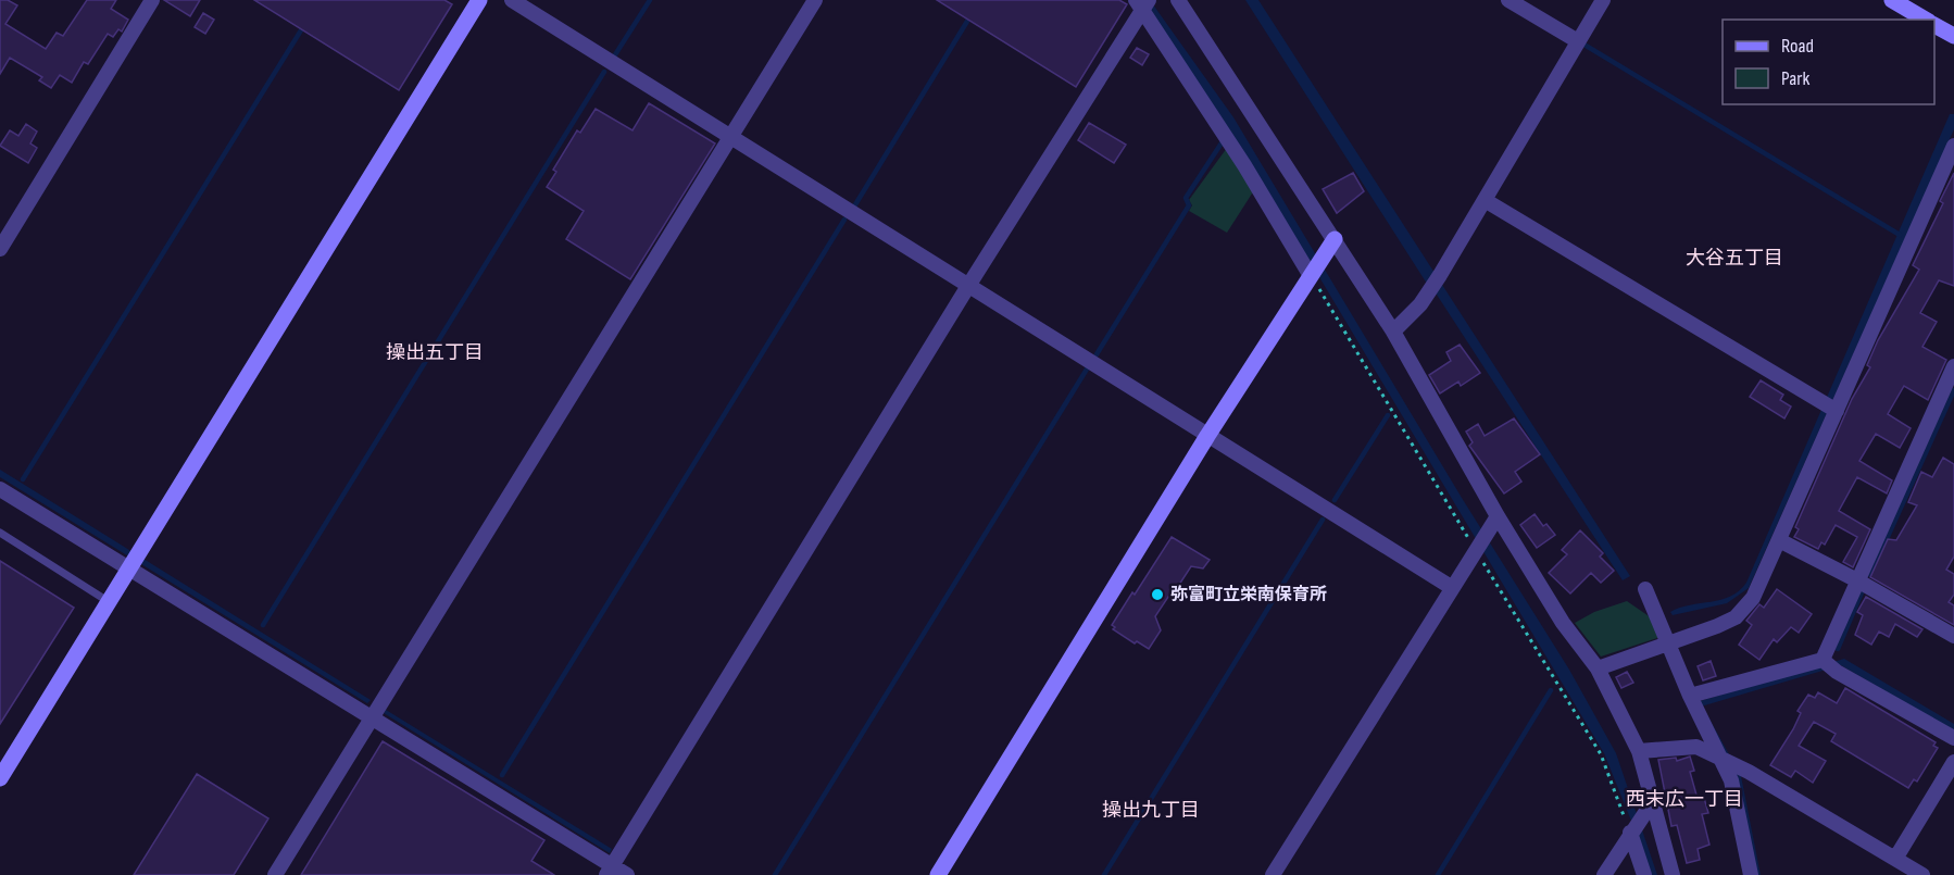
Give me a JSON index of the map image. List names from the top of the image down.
{
  "districts": [
    "大谷五丁目",
    "操出五丁目",
    "西末広一丁目",
    "操出九丁目"
  ],
  "places": ["弥富町立栄南保育所"],
  "legend": ["Road", "Park"]
}
